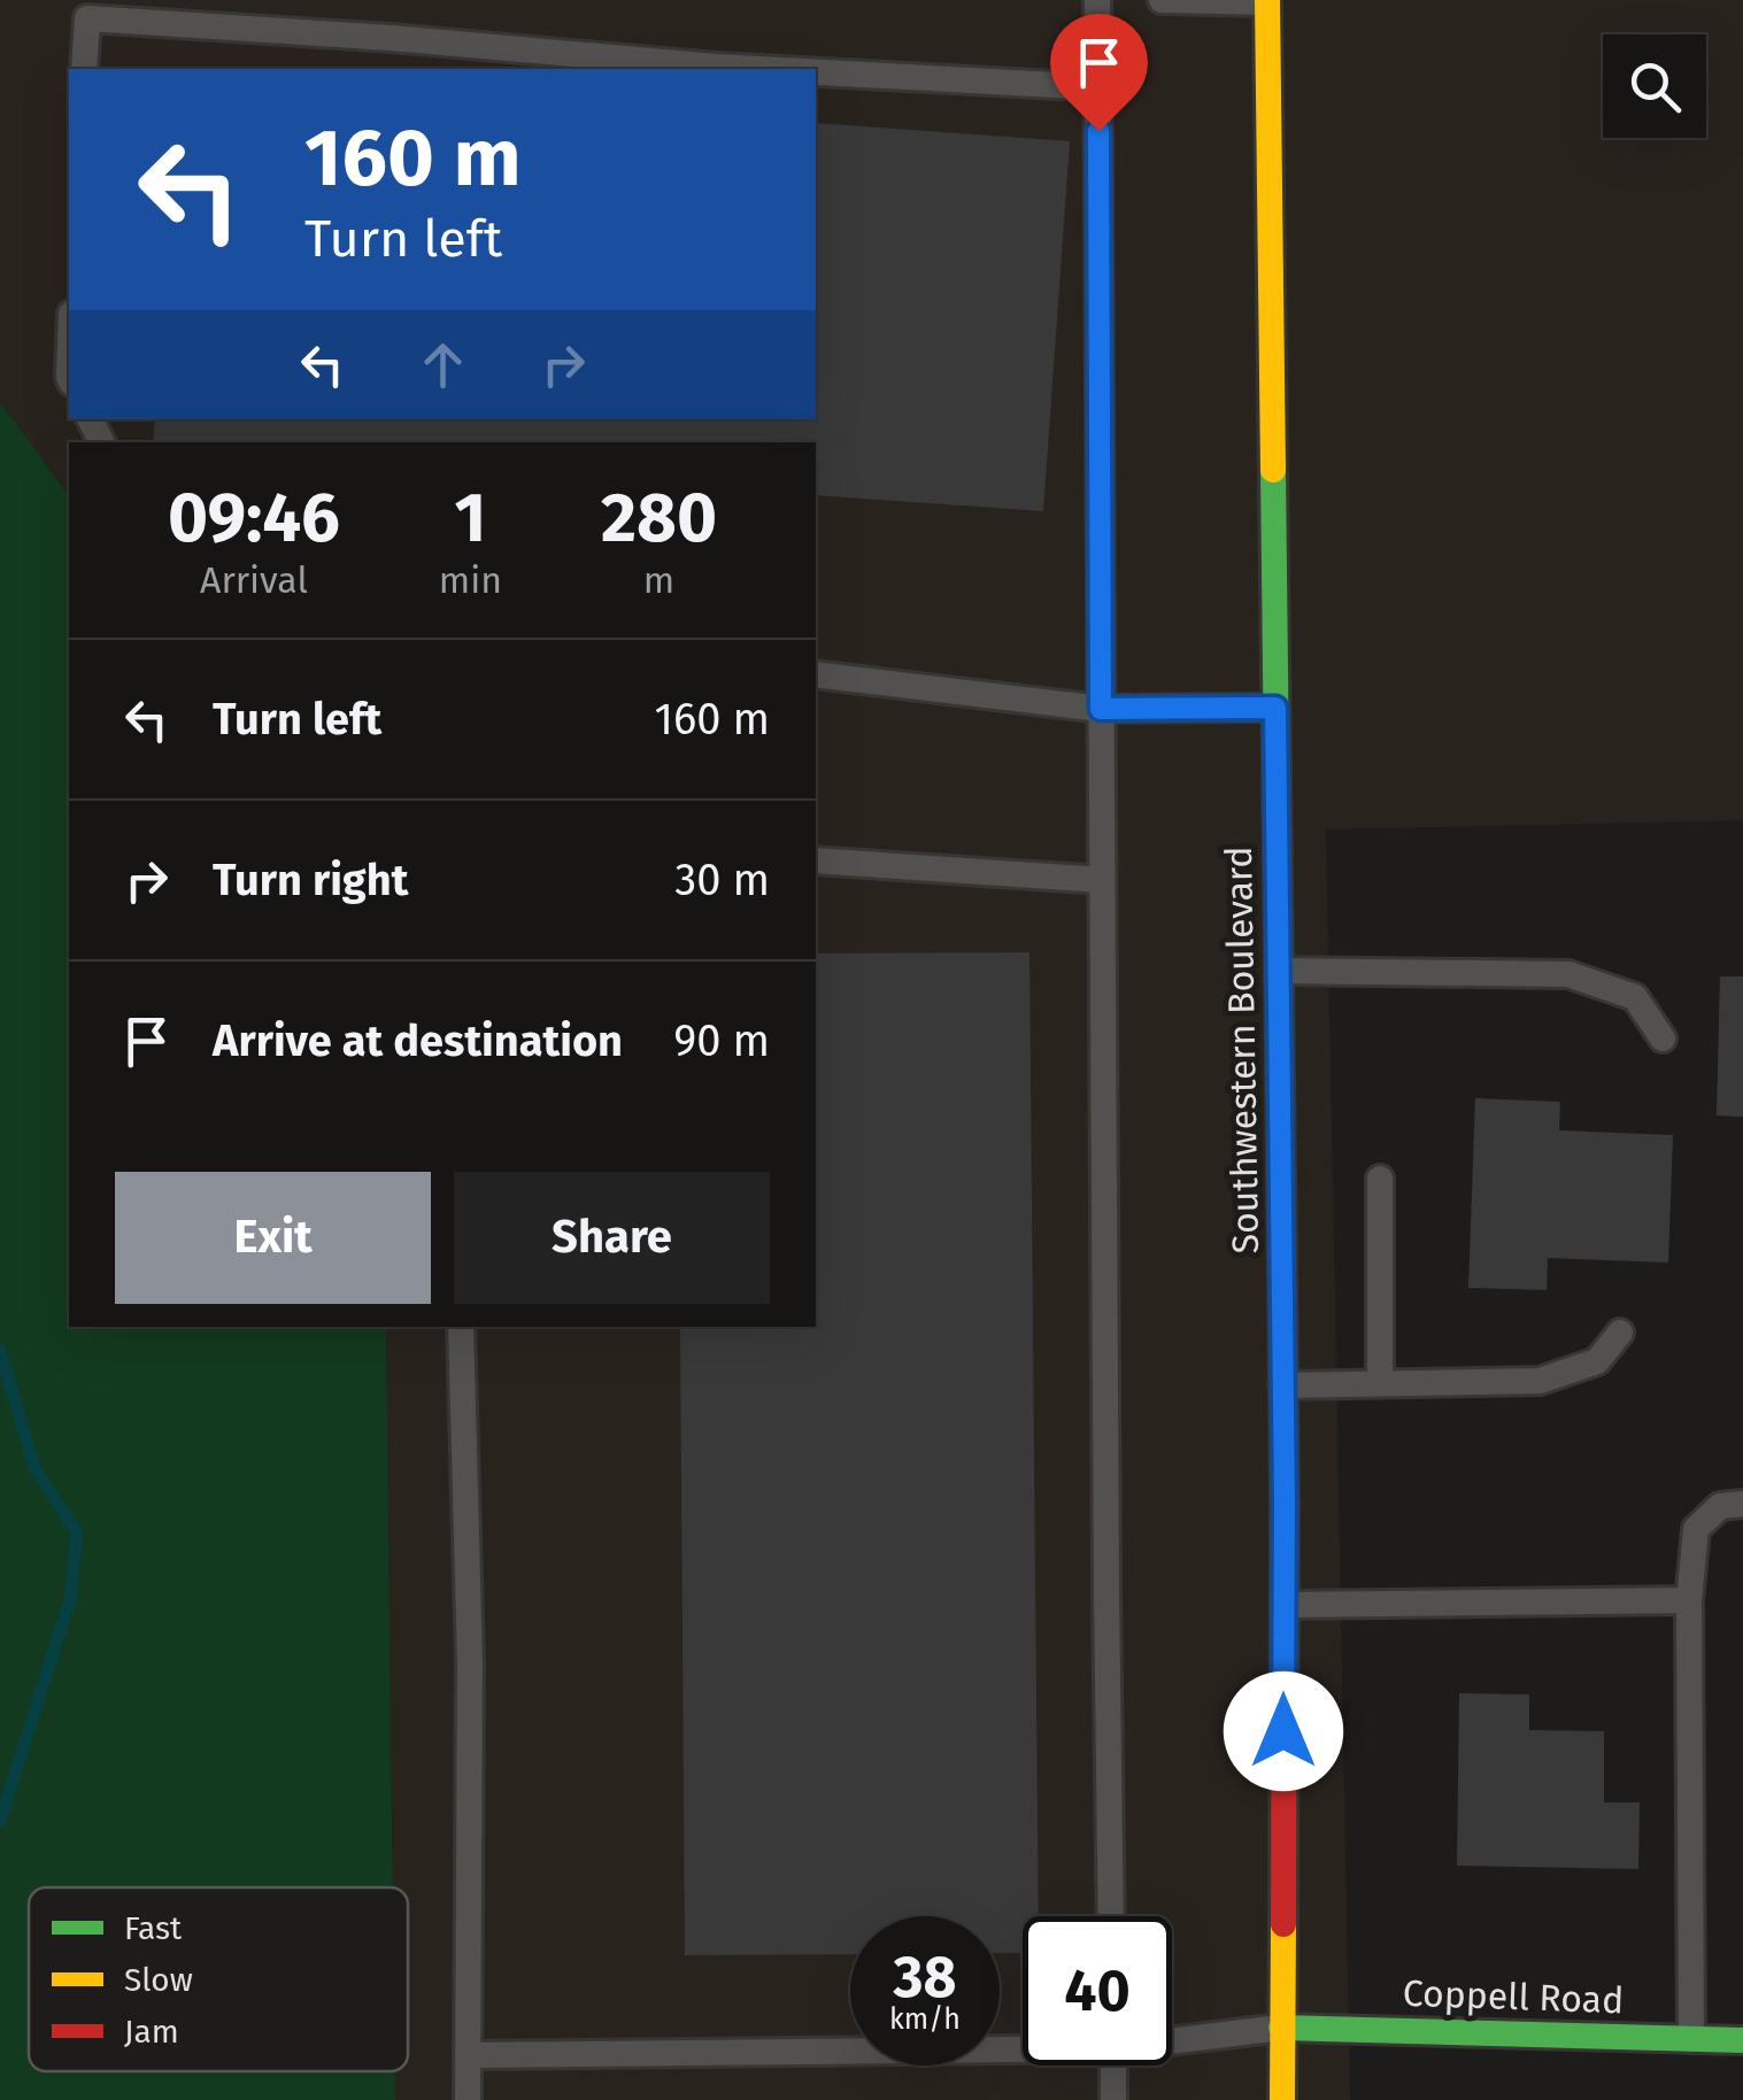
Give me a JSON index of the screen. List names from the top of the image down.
{
  "streets": {
    "street": ["Southwestern Boulevard", "Coppell Road"]
  },
  "crossings": [
    ["Southwestern Boulevard", "Coppell Road"]
  ],
  "legend": ["Fast", "Slow", "Jam"],
  "page": {
    "turn": ["160 m", "Turn left"],
    "eta": [
      "09:46",
      "Arrival",
      "1",
      "min",
      "280",
      "m"
    ],
    "list": [
      {
        "name": "Turn left",
        "value": "160 m"
      },
      {
        "name": "Turn right",
        "value": "30 m"
      },
      {
        "name": "Arrive at destination",
        "value": "90 m"
      }
    ],
    "buttons": ["Exit", "Share"],
    "speed": "38 km/h",
    "limit": "40"
  }
}
